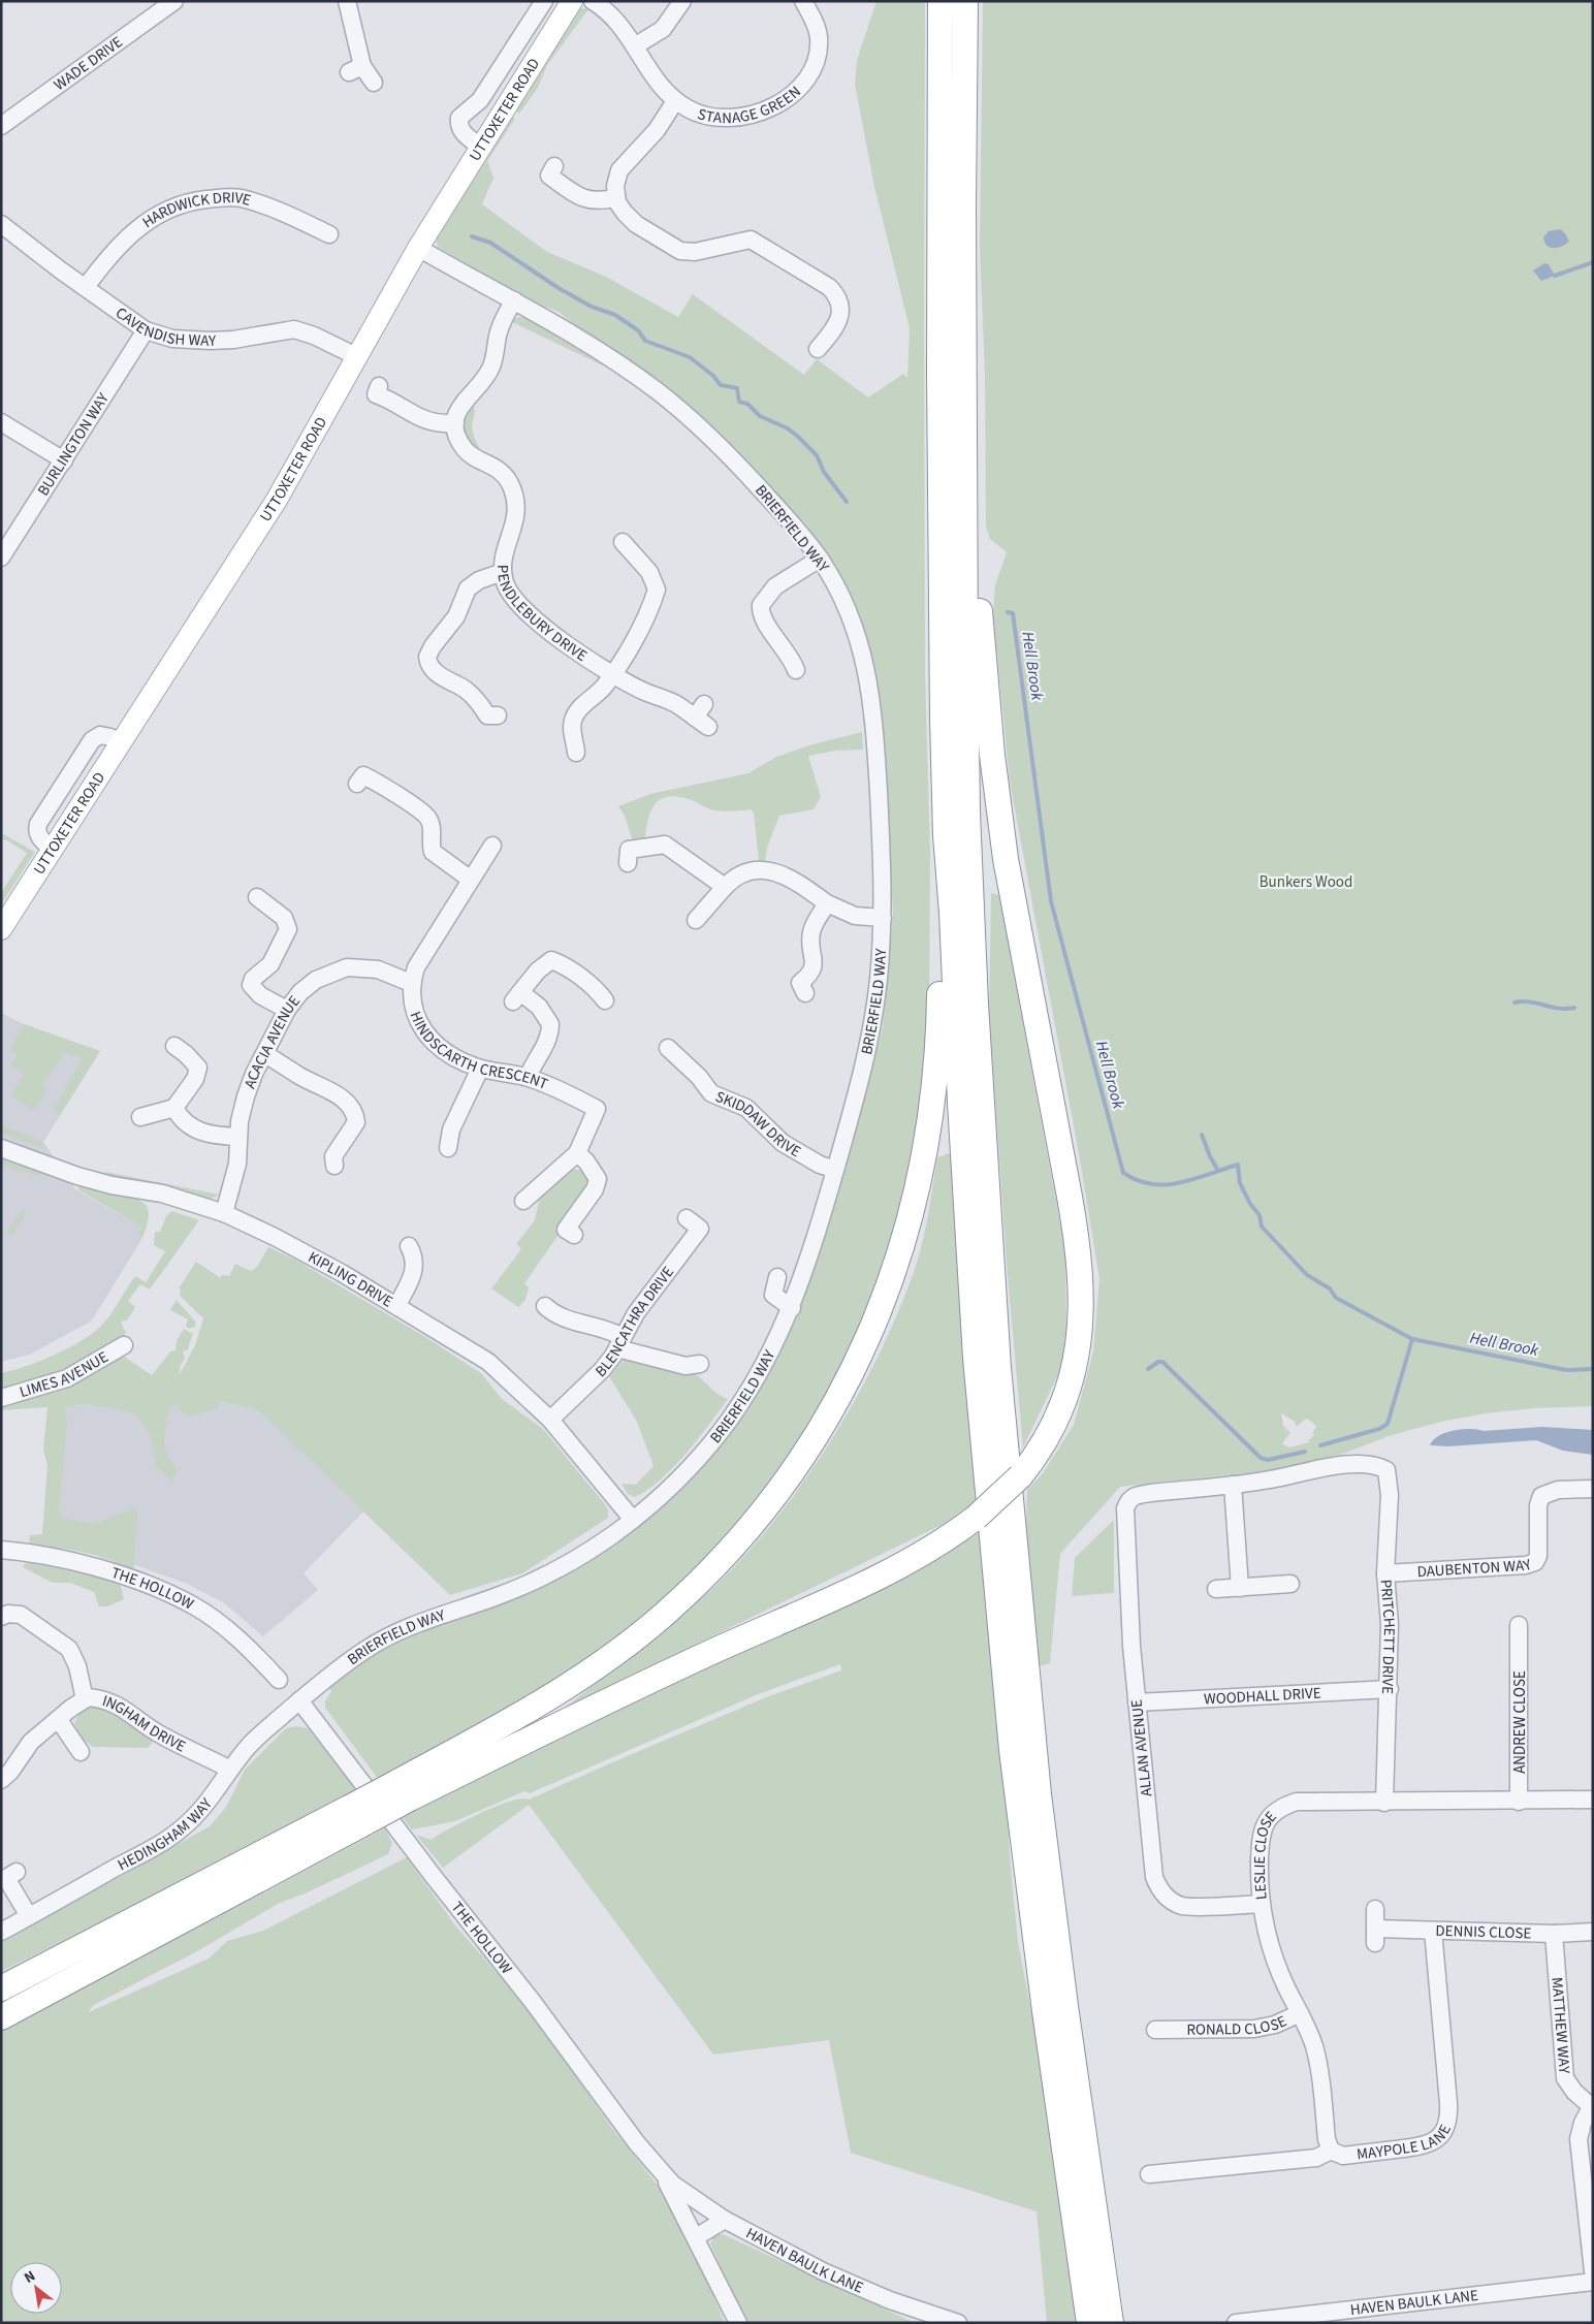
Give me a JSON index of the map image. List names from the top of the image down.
{
  "streets": {
    "main road": ["UTTOXETER ROAD"],
    "street": [
      "WADE DRIVE",
      "STANAGE GREEN",
      "HARDWICK DRIVE",
      "CAVENDISH WAY",
      "BURLINGTON WAY",
      "BRIERFIELD WAY",
      "PENDLEBURY DRIVE",
      "ACACIA AVENUE",
      "HINDSCARTH CRESCENT",
      "SKIDDAW DRIVE",
      "KIPLING DRIVE",
      "BLENCATHRA DRIVE",
      "LIMES AVENUE",
      "DAUBENTON WAY",
      "THE HOLLOW",
      "PRITCHETT DRIVE",
      "WOODHALL DRIVE",
      "ANDREW CLOSE",
      "INGHAM DRIVE",
      "ALLAN AVENUE",
      "HEDINGHAM WAY",
      "LESLIE CLOSE",
      "DENNIS CLOSE",
      "RONALD CLOSE",
      "MATTHEW WAY",
      "MAYPOLE LANE",
      "HAVEN BAULK LANE"
    ]
  },
  "crossings": [
    ["UTTOXETER ROAD", "CAVENDISH WAY"],
    ["UTTOXETER ROAD", "BRIERFIELD WAY"],
    ["HARDWICK DRIVE", "CAVENDISH WAY"],
    ["CAVENDISH WAY", "BURLINGTON WAY"],
    ["BRIERFIELD WAY", "SKIDDAW DRIVE"],
    ["BRIERFIELD WAY", "KIPLING DRIVE"],
    ["BRIERFIELD WAY", "THE HOLLOW"],
    ["BRIERFIELD WAY", "HEDINGHAM WAY"],
    ["ACACIA AVENUE", "HINDSCARTH CRESCENT"],
    ["ACACIA AVENUE", "KIPLING DRIVE"],
    ["KIPLING DRIVE", "BLENCATHRA DRIVE"],
    ["DAUBENTON WAY", "PRITCHETT DRIVE"],
    ["THE HOLLOW", "HEDINGHAM WAY"],
    ["THE HOLLOW", "HAVEN BAULK LANE"],
    ["PRITCHETT DRIVE", "WOODHALL DRIVE"],
    ["PRITCHETT DRIVE", "ALLAN AVENUE"],
    ["PRITCHETT DRIVE", "LESLIE CLOSE"],
    ["WOODHALL DRIVE", "ALLAN AVENUE"],
    ["ANDREW CLOSE", "LESLIE CLOSE"],
    ["INGHAM DRIVE", "HEDINGHAM WAY"],
    ["ALLAN AVENUE", "LESLIE CLOSE"],
    ["LESLIE CLOSE", "RONALD CLOSE"],
    ["LESLIE CLOSE", "MAYPOLE LANE"],
    ["DENNIS CLOSE", "MATTHEW WAY"],
    ["DENNIS CLOSE", "MAYPOLE LANE"]
  ],
  "water": ["Hell Brook"],
  "parks": ["Bunkers Wood"],
  "north": "top left"
}
